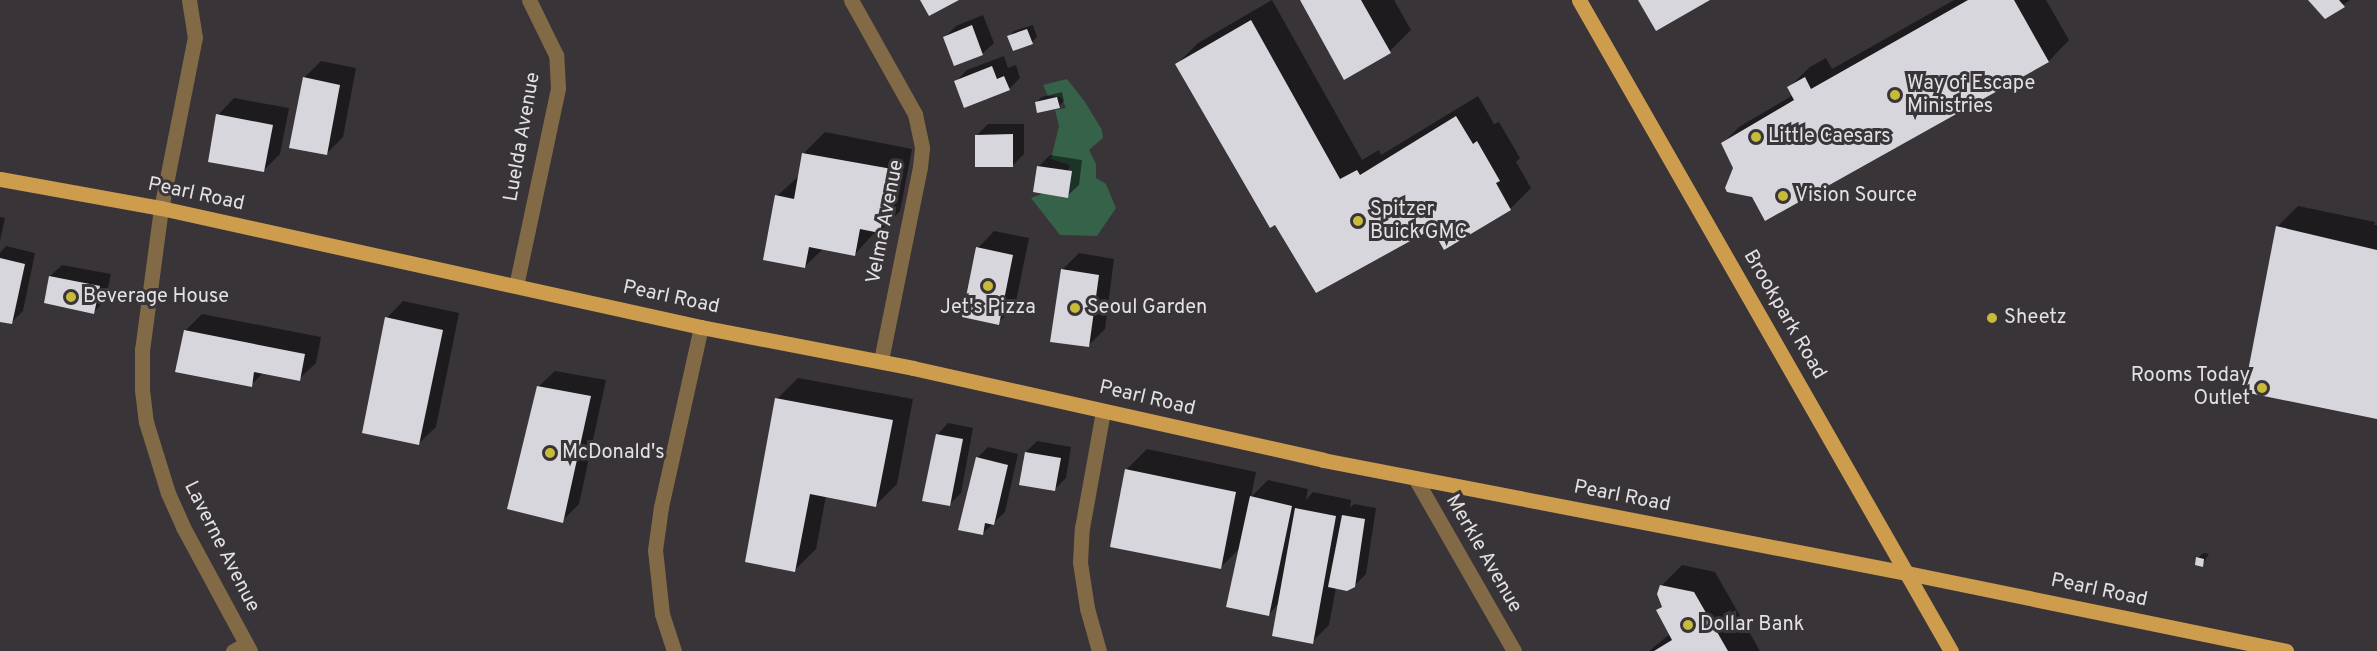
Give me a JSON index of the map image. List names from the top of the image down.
{
  "streets": {
    "main road": ["Pearl Road", "Brookpark Road"],
    "street": [
      "Luelda Avenue",
      "Velma Avenue",
      "Laverne Avenue",
      "Merkle Avenue"
    ]
  },
  "crossings": [
    ["Luelda Avenue", "Pearl Road"],
    ["Pearl Road", "Velma Avenue"],
    ["Pearl Road", "Brookpark Road"],
    ["Pearl Road", "Laverne Avenue"],
    ["Pearl Road", "Merkle Avenue"]
  ],
  "places": [
    "Way of Escape Ministries",
    "Little Caesars",
    "Vision Source",
    "Spitzer Buick GMC",
    "Jet's Pizza",
    "Beverage House",
    "Seoul Garden",
    "Sheetz",
    "Rooms Today Outlet",
    "McDonald's",
    "Dollar Bank"
  ]
}
